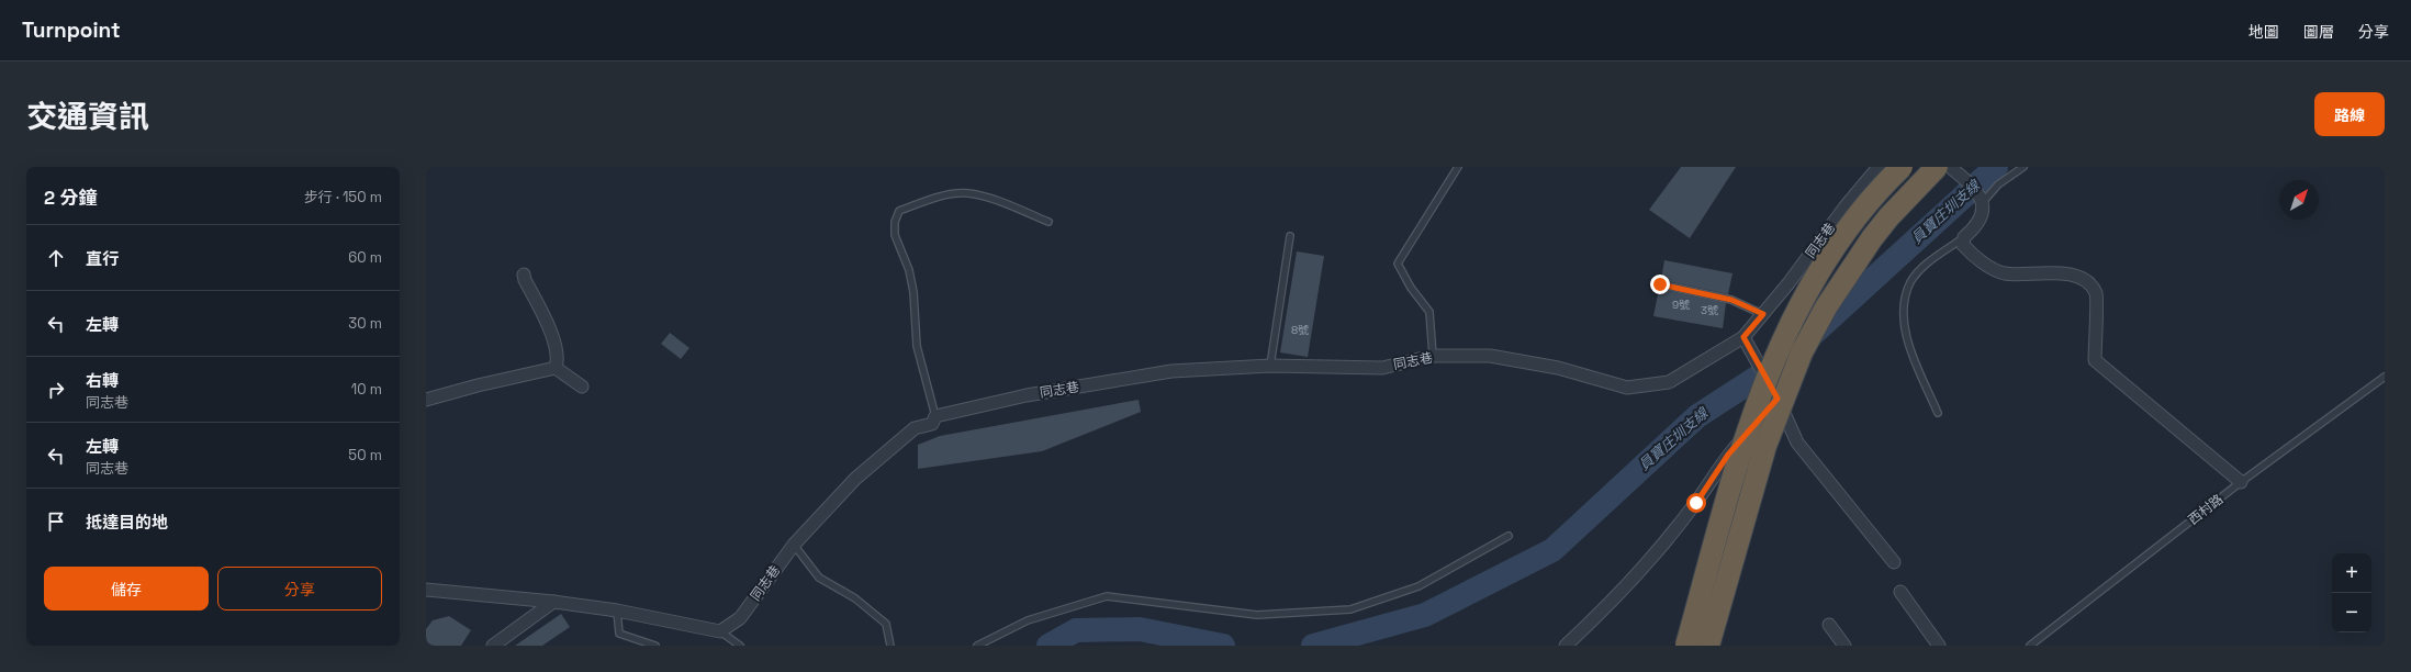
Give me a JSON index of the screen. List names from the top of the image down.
{
  "streets": {
    "street": ["同志巷"],
    "lane": ["西村路"]
  },
  "water": ["員寶庄圳支線"],
  "house_numbers": ["9號", "3號", "8號"],
  "north": "top right",
  "page": {
    "header": "Turnpoint",
    "nav": ["地圖", "圖層", "分享"],
    "title": "交通資訊",
    "buttons": [
      "路線",
      ["儲存", "分享"]
    ],
    "heading": ["2 分鐘", "步行 · 150 m"],
    "list": [
      ["直行", "60 m"],
      ["左轉", "30 m"],
      ["右轉", "同志巷", "10 m"],
      ["左轉", "同志巷", "50 m"],
      "抵達目的地"
    ],
    "map_buttons": ["+", "−"]
  }
}
